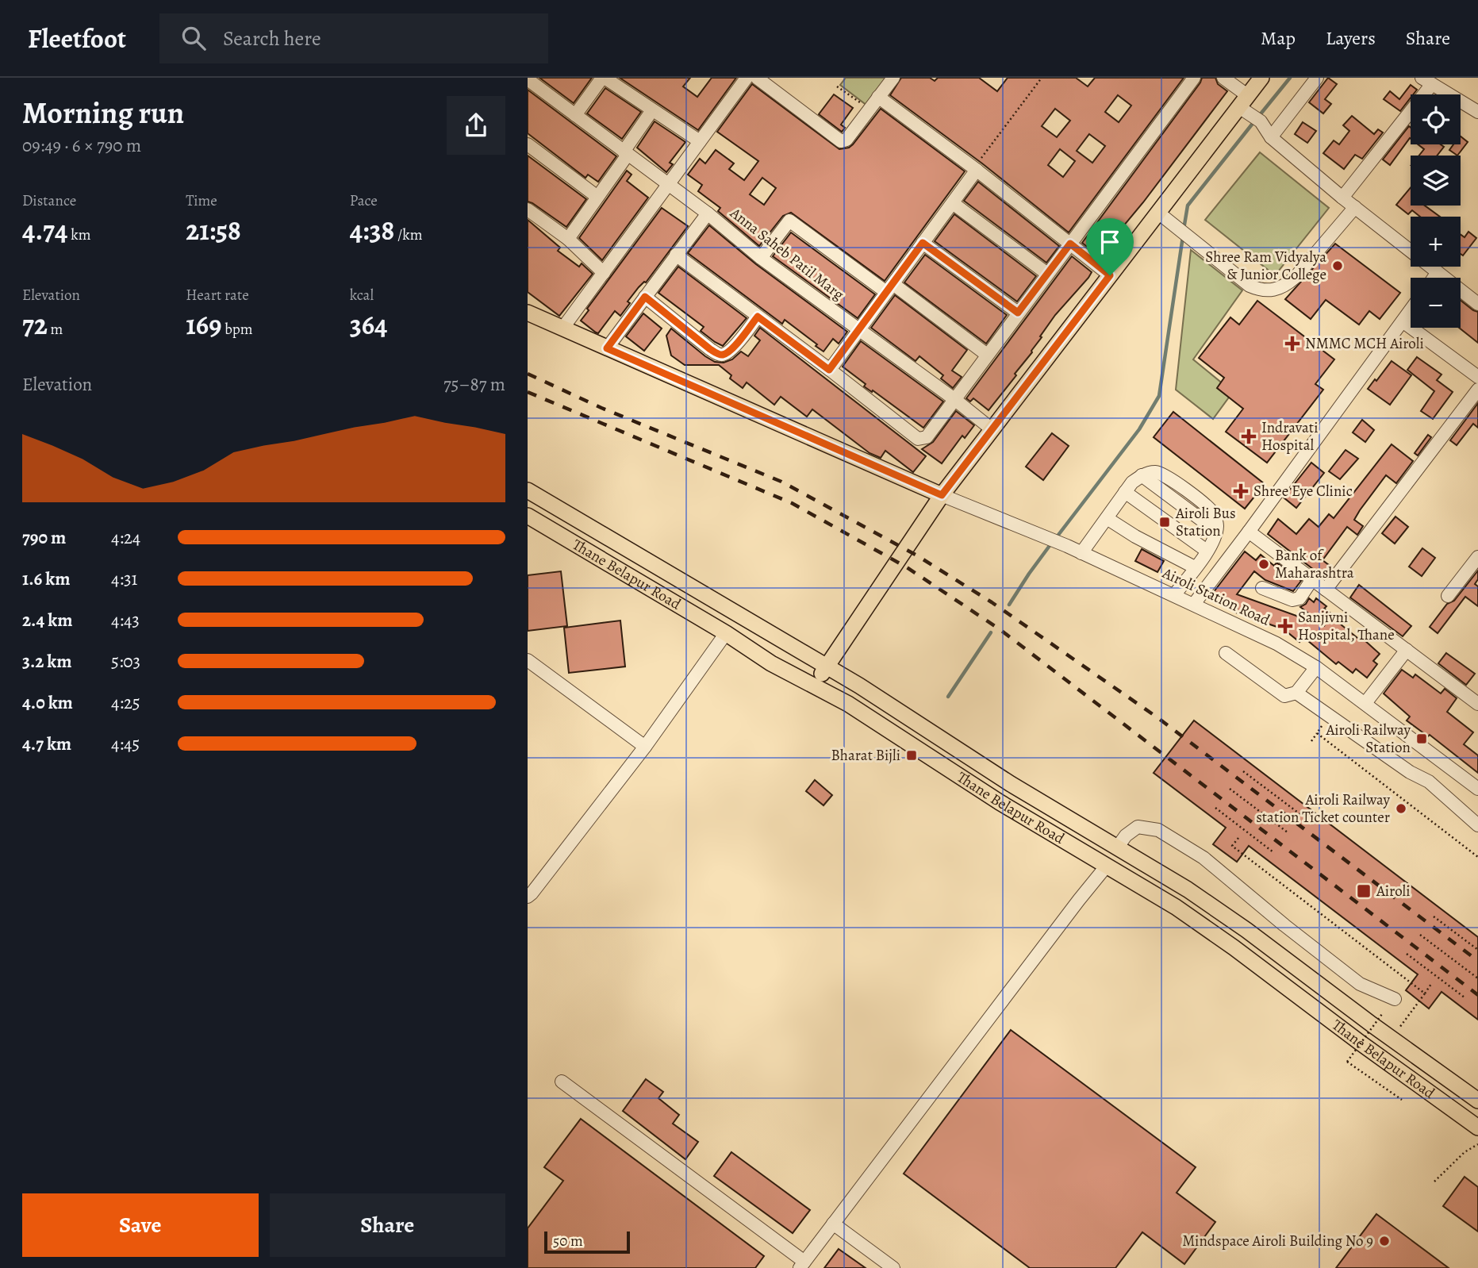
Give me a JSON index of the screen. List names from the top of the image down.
{
  "streets": {
    "main road": ["Thane Belapur Road"],
    "street": ["Anna Saheb Patil Marg", "Airoli Station Road"]
  },
  "places": {
    "other": [
      "Shree Ram Vidyalya & Junior College",
      "Bank of Maharashtra",
      "Airoli Railway station Ticket counter",
      "Mindspace Airoli Building No 9"
    ],
    "health": [
      "NMMC MCH Airoli",
      "Indravati Hospital",
      "Shree Eye Clinic",
      "Sanjivni Hospital, Thane"
    ],
    "transit": [
      "Airoli Bus Station",
      "Airoli Railway Station",
      "Bharat Bijli",
      "Airoli"
    ]
  },
  "scale_bar": "50 m",
  "page": {
    "header": "Fleetfoot",
    "search": "Search here",
    "nav": ["Map", "Layers", "Share"],
    "heading": ["Morning run", "09:49 · 6 × 790 m"],
    "map_buttons": ["+", "−"],
    "stats": [
      ["Distance", "4.74 km"],
      ["Time", "21:58"],
      ["Pace", "4:38 /km"],
      ["Elevation", "72 m"],
      ["Heart rate", "169 bpm"],
      ["kcal", "364"]
    ],
    "chart": ["Elevation", "75–87 m"],
    "list": [
      {
        "name": "790 m",
        "note": "4:24"
      },
      {
        "name": "1.6 km",
        "note": "4:31"
      },
      {
        "name": "2.4 km",
        "note": "4:43"
      },
      {
        "name": "3.2 km",
        "note": "5:03"
      },
      {
        "name": "4.0 km",
        "note": "4:25"
      },
      {
        "name": "4.7 km",
        "note": "4:45"
      }
    ],
    "buttons": ["Save", "Share"],
    "scale": "50 m"
  }
}
